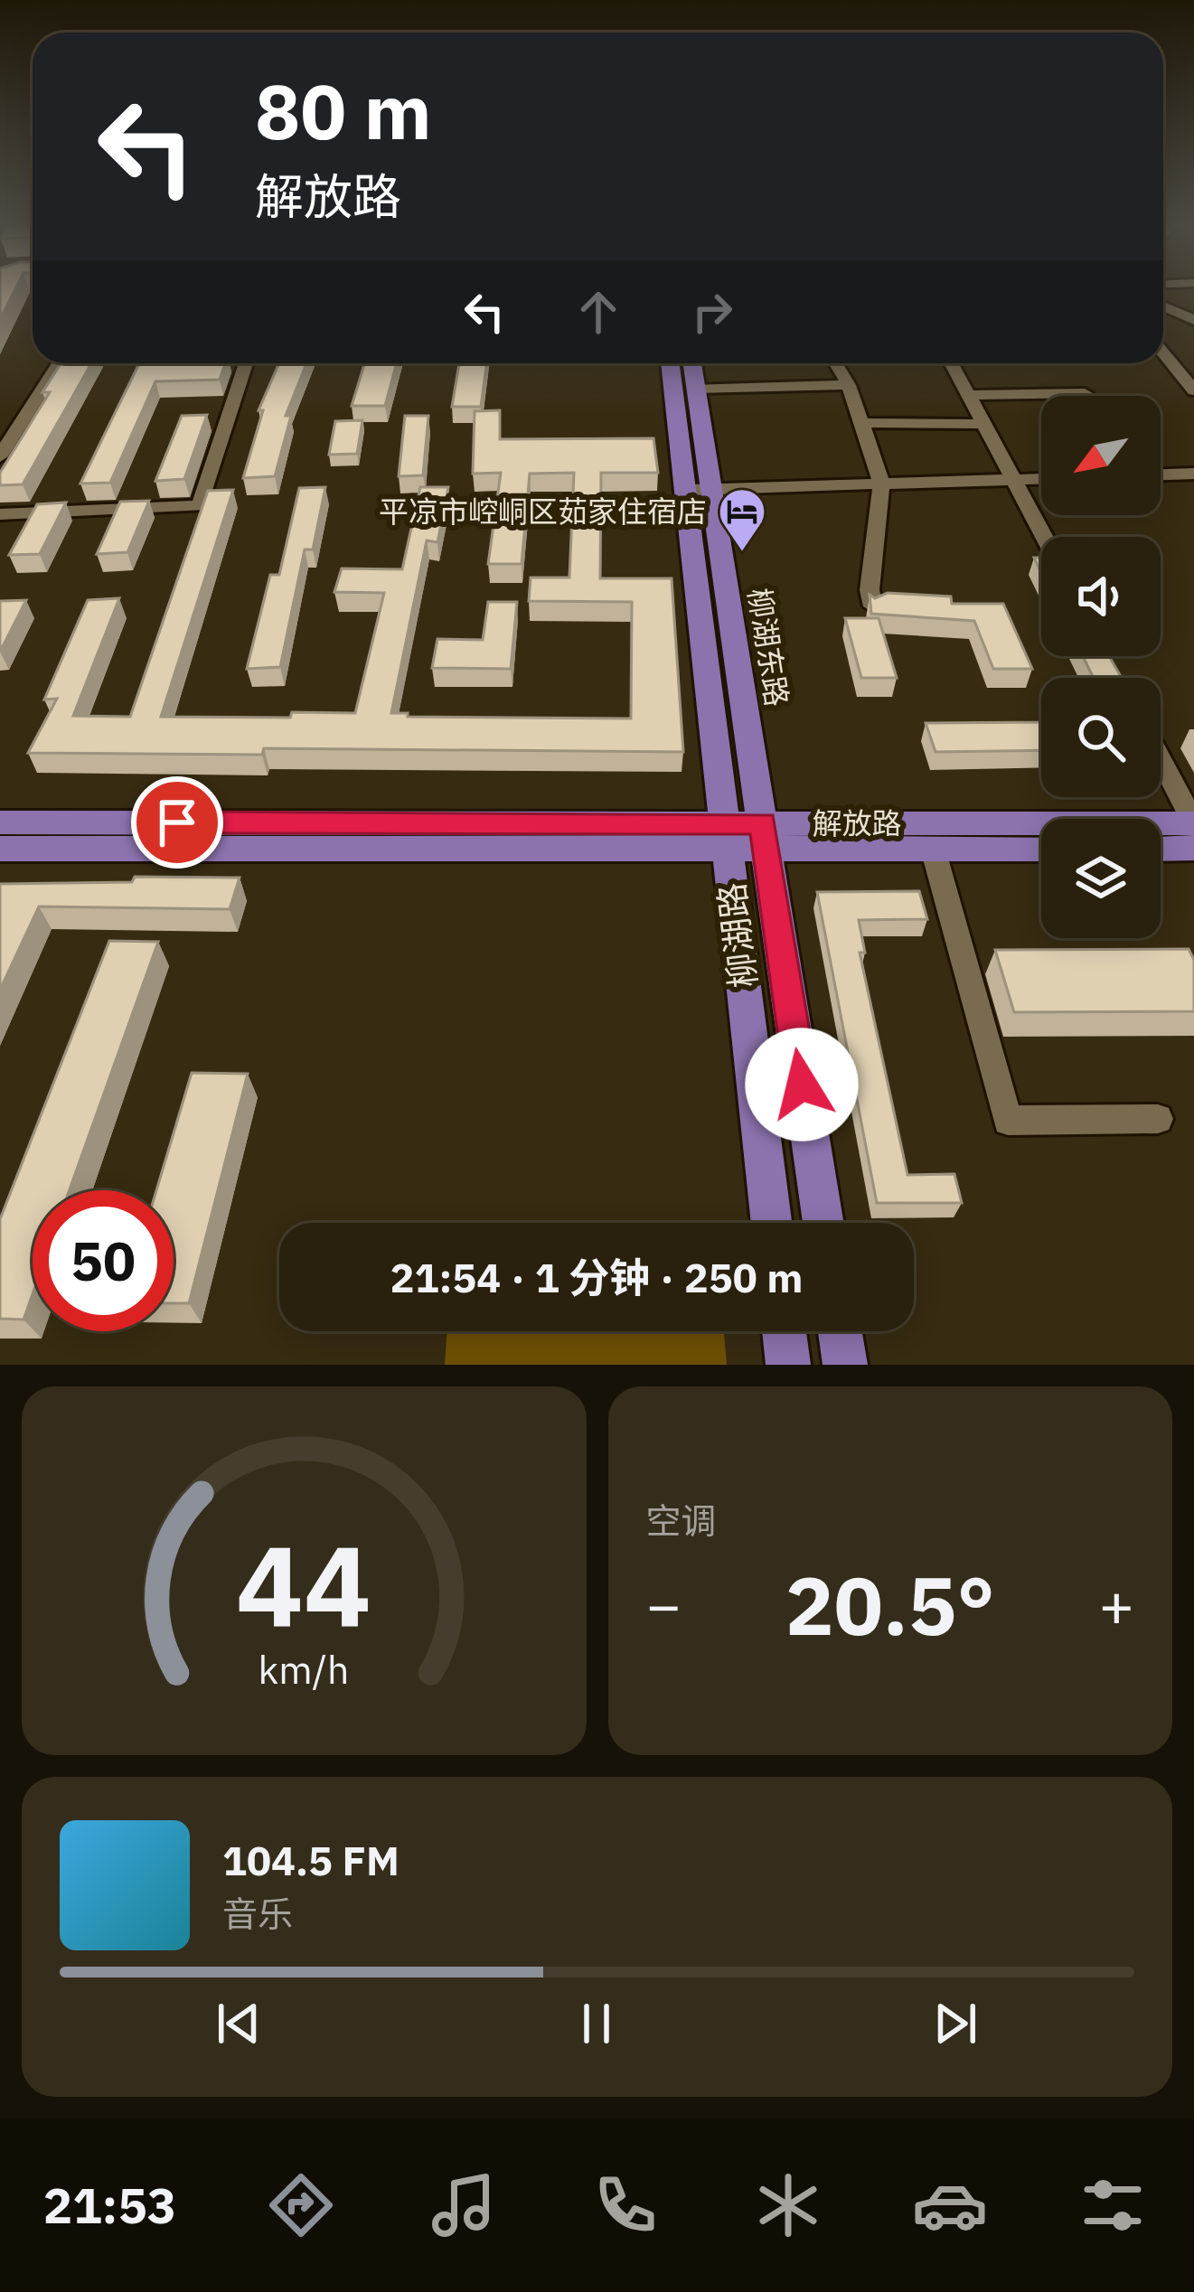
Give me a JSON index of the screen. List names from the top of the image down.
{
  "streets": {
    "main road": ["柳湖东路", "解放路", "柳湖路"]
  },
  "crossings": [
    ["柳湖东路", "解放路"],
    ["柳湖东路", "柳湖路"],
    ["解放路", "柳湖路"]
  ],
  "places": {
    "hotel": ["平凉市崆峒区茹家住宿店"]
  },
  "north": "bottom left",
  "page": {
    "turn": ["80 m", "解放路"],
    "limit": "50",
    "trip": "21:54 · 1 分钟 · 250 m",
    "tile": "空调",
    "heat": ["−", "20.5°", "+"],
    "song": ["104.5 FM", "音乐"],
    "tabs": "21:53",
    "gauge": ["44", "km/h"]
  }
}
